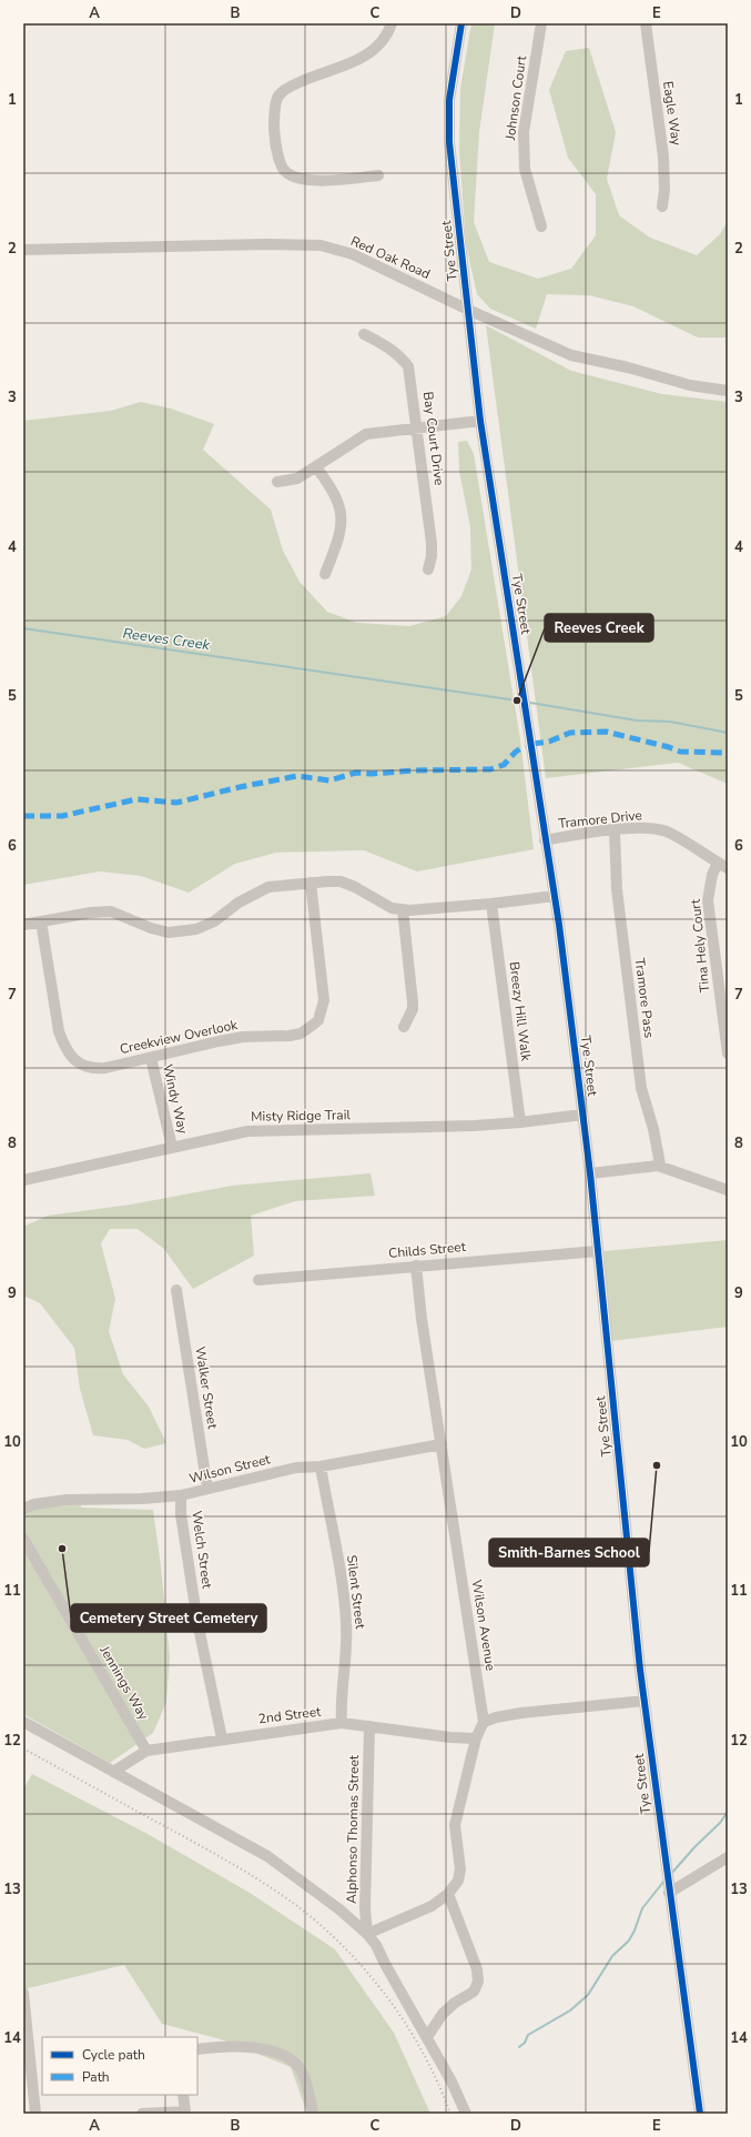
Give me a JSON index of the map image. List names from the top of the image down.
{
  "streets": {
    "street": [
      "Johnson Court",
      "Eagle Way",
      "Tye Street",
      "Red Oak Road",
      "Bay Court Drive",
      "Tramore Drive",
      "Tina Hely Court",
      "Tramore Pass",
      "Breezy Hill Walk",
      "Creekview Overlook",
      "Windy Way",
      "Misty Ridge Trail",
      "Childs Street",
      "Walker Street",
      "Wilson Street",
      "Welch Street",
      "Silent Street",
      "Wilson Avenue",
      "Jennings Way",
      "2nd Street",
      "Alphonso Thomas Street"
    ]
  },
  "crossings": [
    ["Tye Street", "Red Oak Road"],
    ["Tye Street", "Tramore Drive"],
    ["Tye Street", "Misty Ridge Trail"],
    ["Tye Street", "Childs Street"],
    ["Tramore Drive", "Tina Hely Court"],
    ["Tramore Drive", "Tramore Pass"],
    ["Breezy Hill Walk", "Misty Ridge Trail"],
    ["Creekview Overlook", "Windy Way"],
    ["Windy Way", "Misty Ridge Trail"],
    ["Childs Street", "Wilson Avenue"],
    ["Walker Street", "Wilson Street"],
    ["Wilson Street", "Welch Street"],
    ["Wilson Street", "Silent Street"],
    ["Wilson Street", "Wilson Avenue"],
    ["Welch Street", "2nd Street"],
    ["Silent Street", "2nd Street"],
    ["Jennings Way", "2nd Street"],
    ["2nd Street", "Alphonso Thomas Street"]
  ],
  "water": ["Reeves Creek"],
  "places": ["Reeves Creek", "Smith-Barnes School", "Cemetery Street Cemetery"],
  "legend": ["Cycle path", "Path"],
  "grid": {
    "columns": [
      "A",
      "B",
      "C",
      "D",
      "E"
    ],
    "rows": [
      "1",
      "2",
      "3",
      "4",
      "5",
      "6",
      "7",
      "8",
      "9",
      "10",
      "11",
      "12",
      "13",
      "14"
    ]
  }
}
